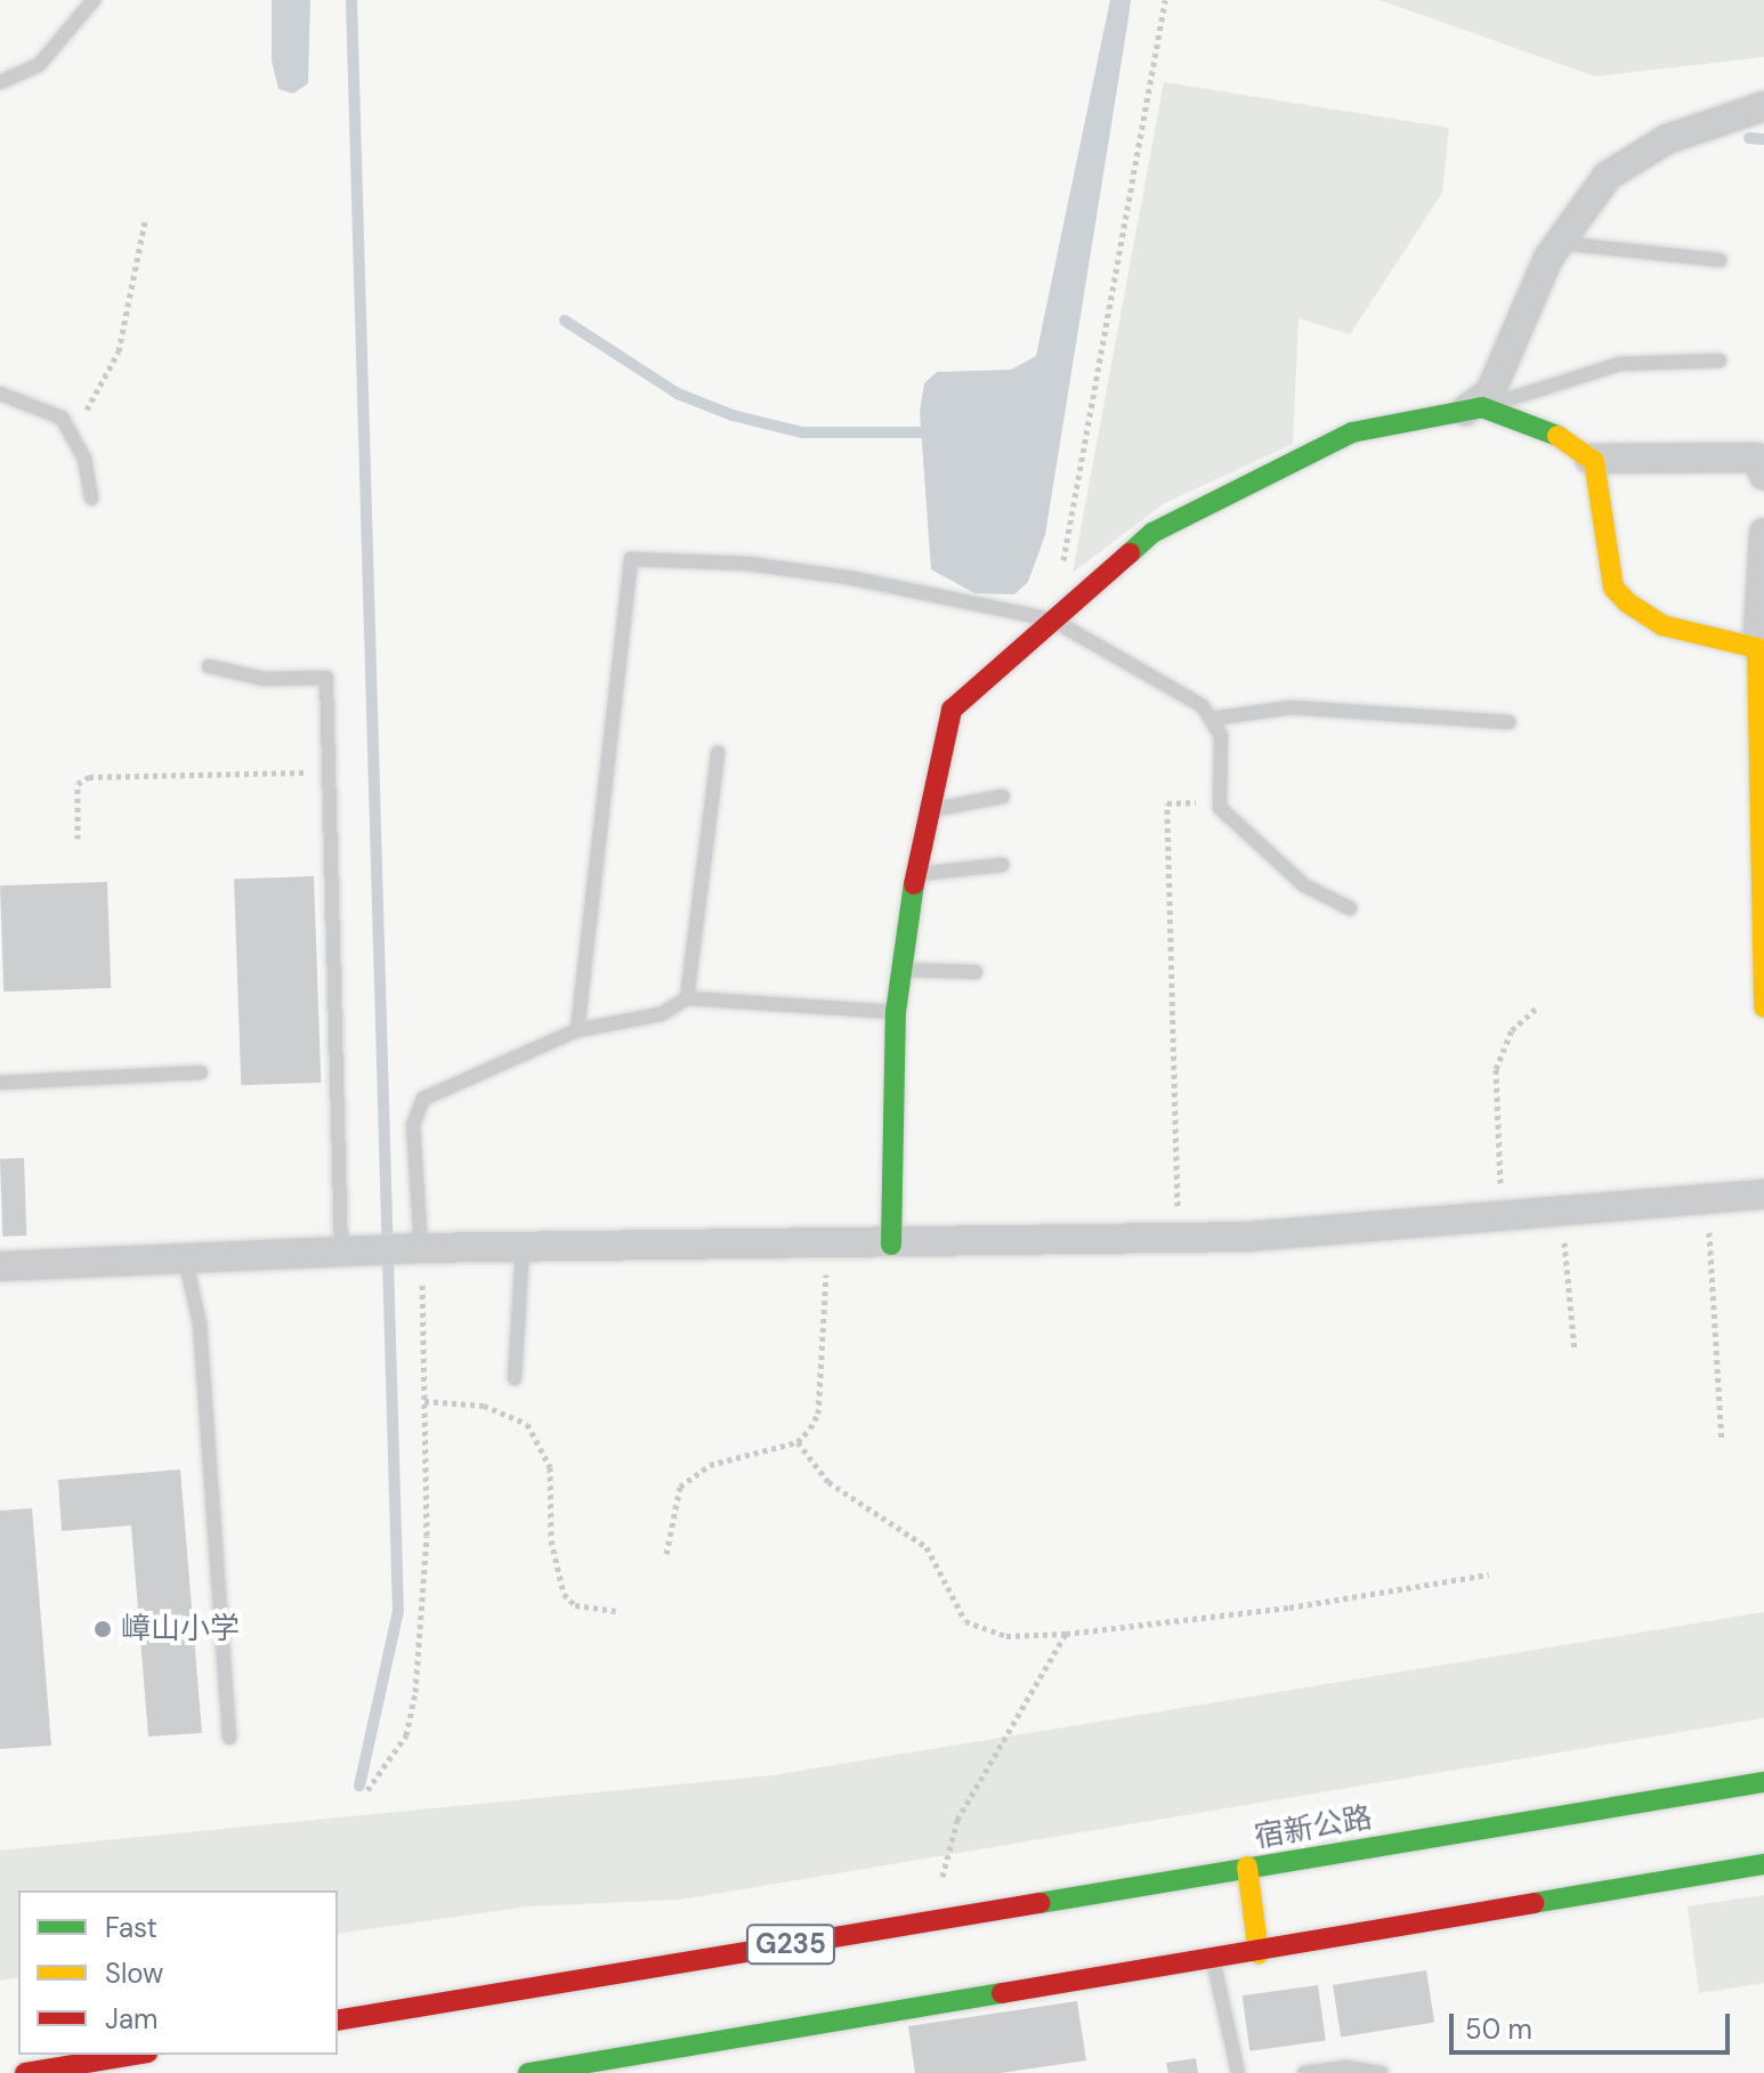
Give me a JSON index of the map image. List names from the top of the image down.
{
  "streets": {
    "main road": ["宿新公路", "G235"]
  },
  "crossings": [
    ["宿新公路", "G235"]
  ],
  "places": ["嶂山小学"],
  "legend": ["Fast", "Slow", "Jam"],
  "scale_bar": "50 m"
}
